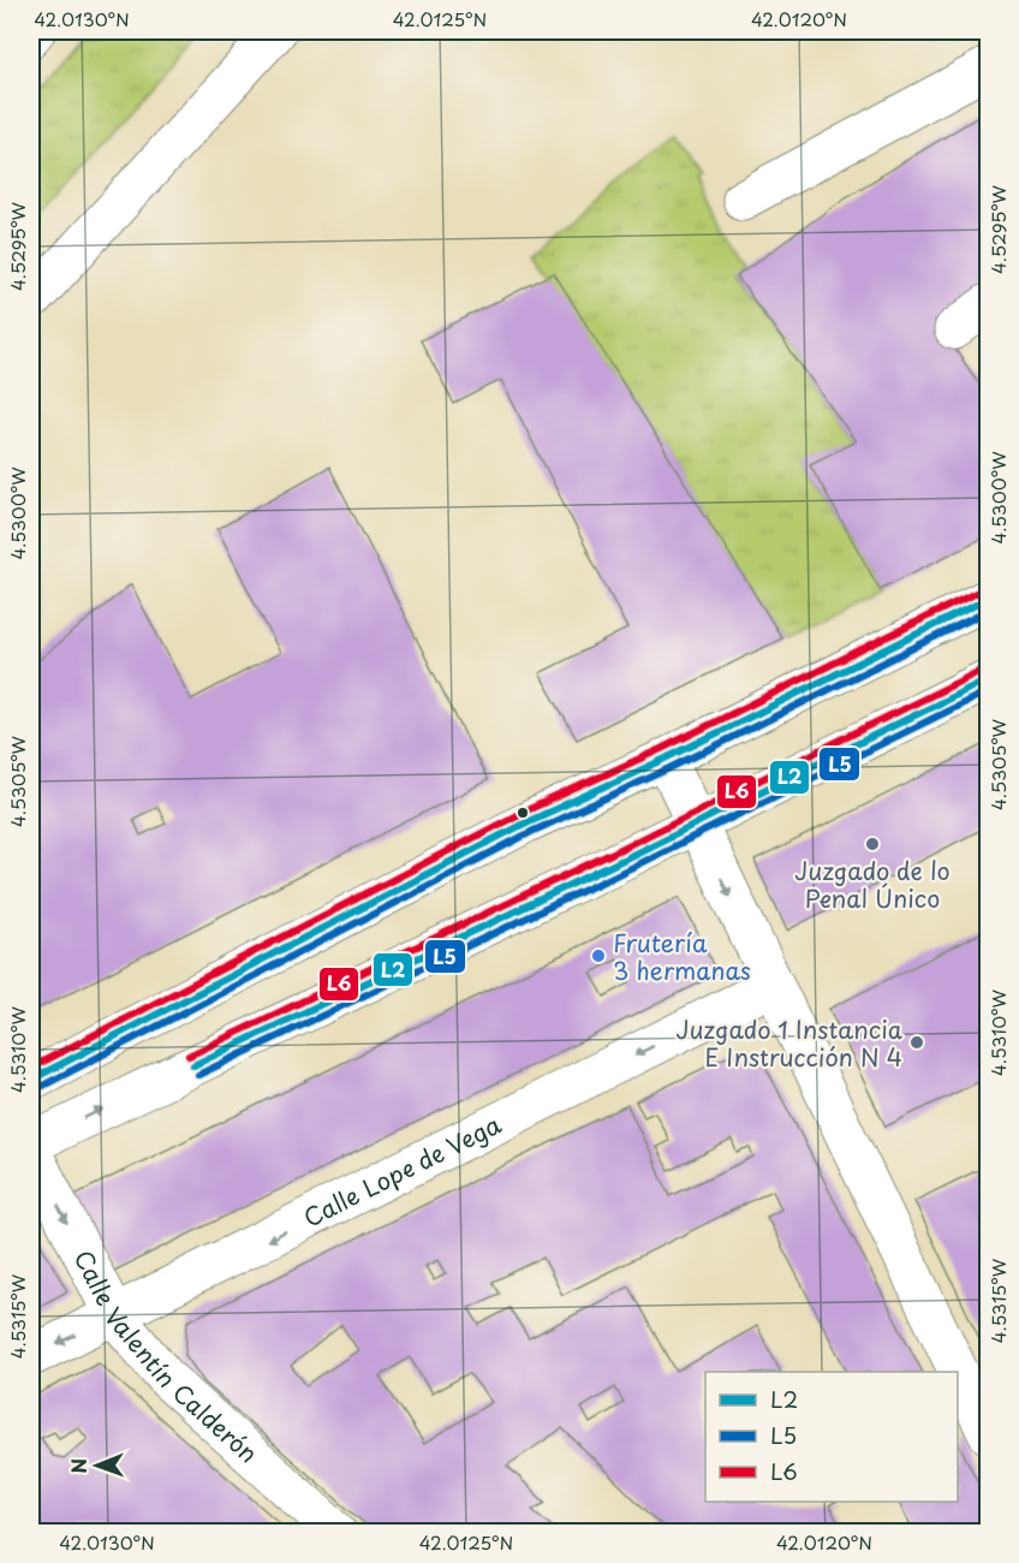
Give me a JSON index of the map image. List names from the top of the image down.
{
  "streets": {
    "street": ["Calle Lope de Vega", "Calle Valentín Calderón"]
  },
  "crossings": [
    ["Calle Lope de Vega", "Calle Valentín Calderón"]
  ],
  "one_way": ["Calle Valentín Calderón"],
  "places": ["Juzgado de lo Penal Único", "Frutería 3 hermanas", "Juzgado 1 Instancia E Instrucción N 4"],
  "lines": ["transit line L6", "transit line L2", "transit line L5"],
  "legend": ["L2", "L5", "L6"],
  "north": "left",
  "coordinates": [
    "42.0130°N",
    "42.0125°N",
    "42.0120°N",
    "4.5295°W",
    "4.5300°W",
    "4.5305°W",
    "4.5310°W",
    "4.5315°W"
  ]
}
